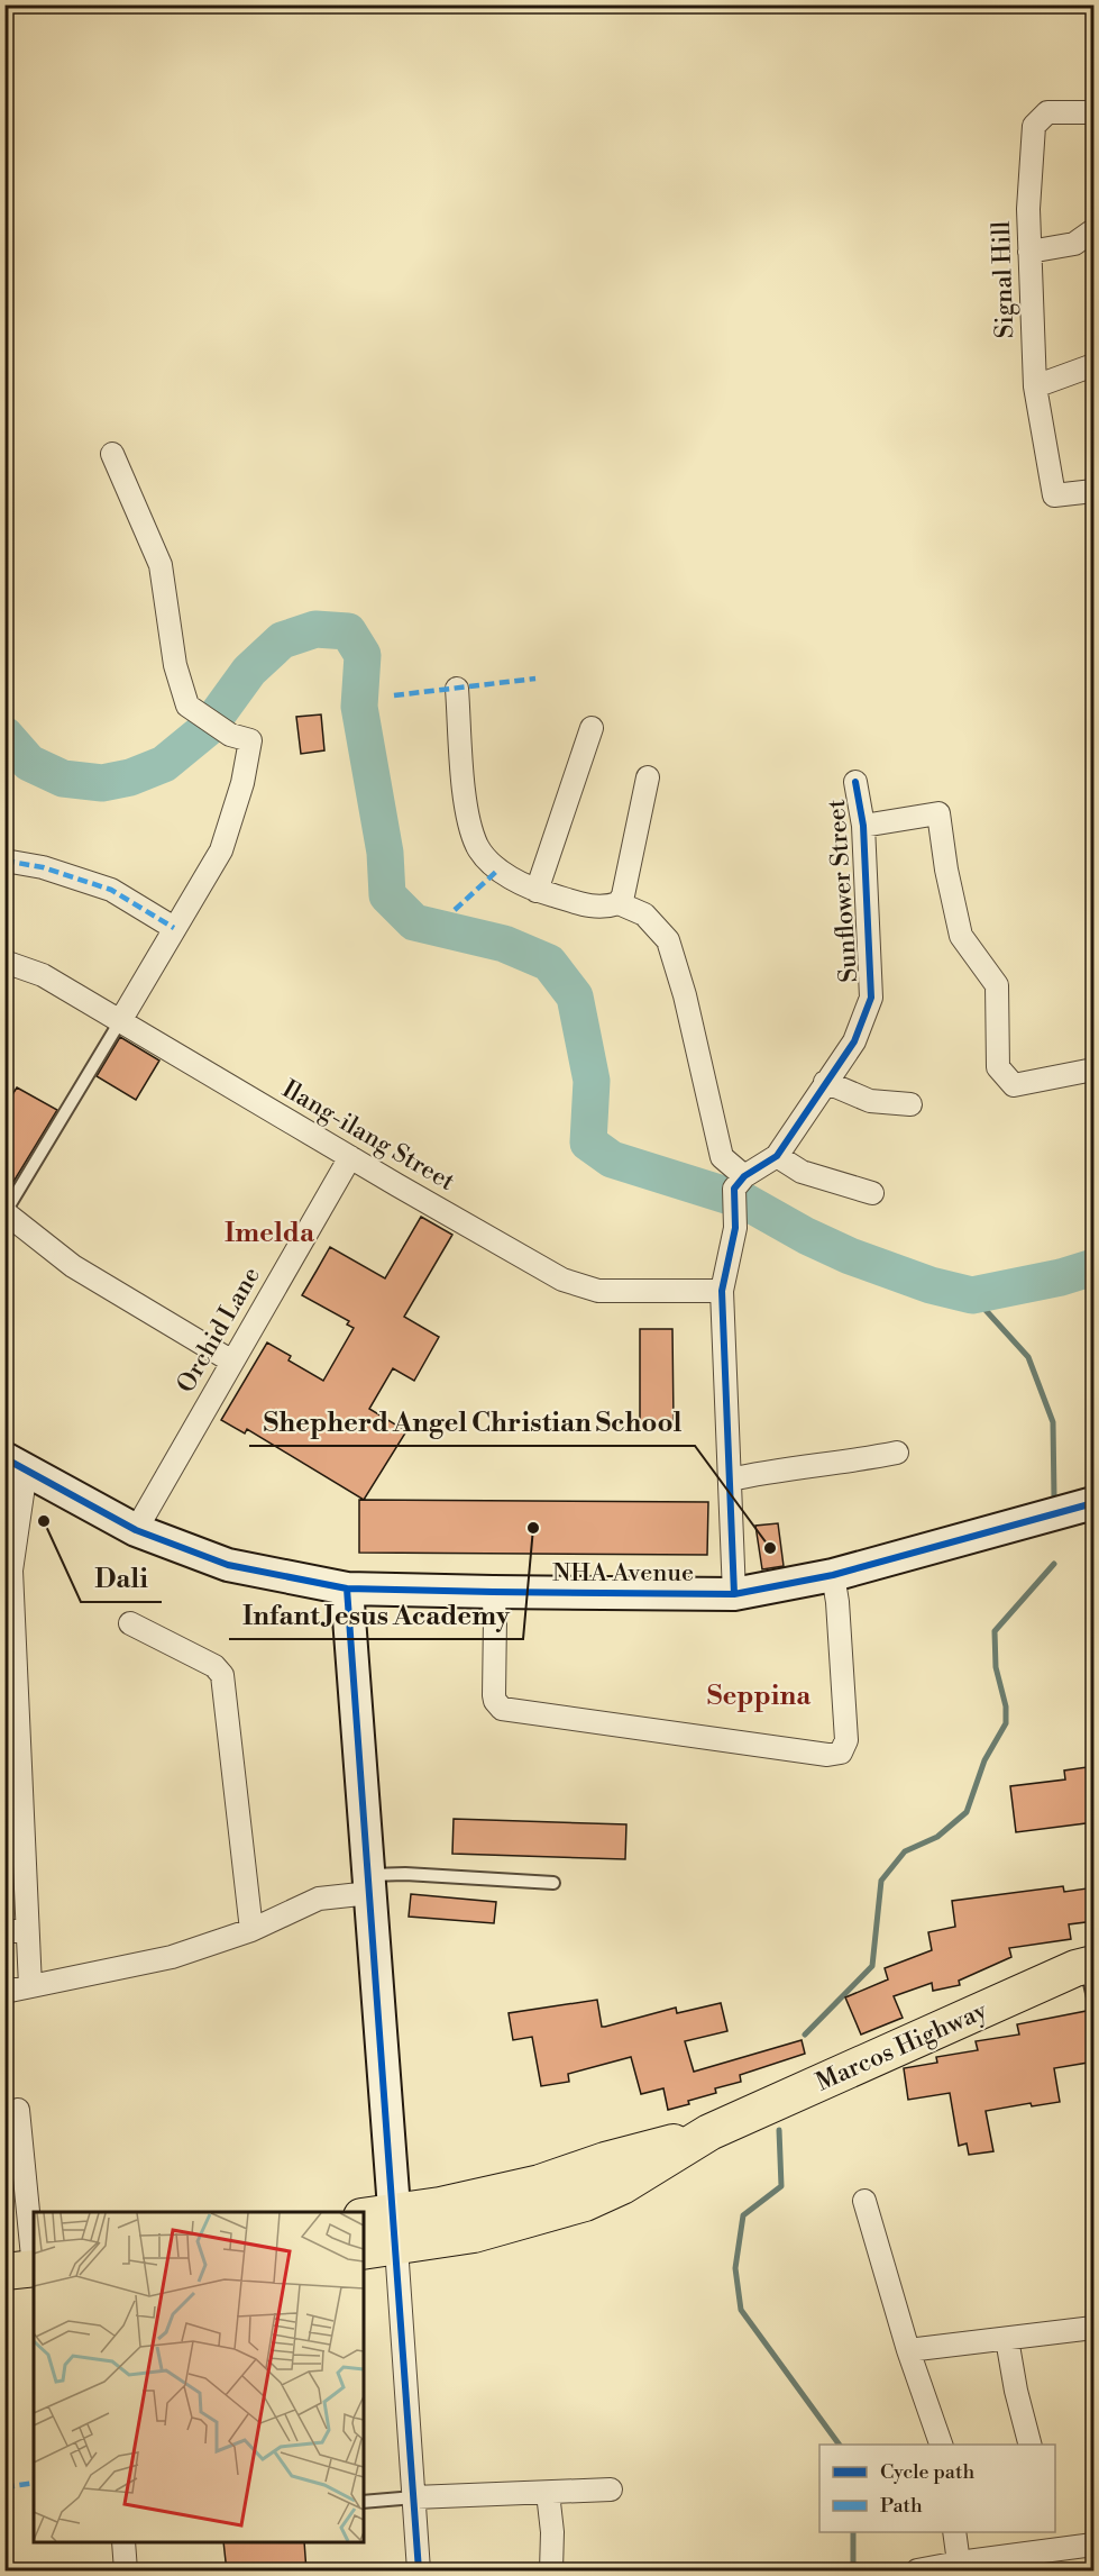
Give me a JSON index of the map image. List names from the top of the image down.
{
  "streets": {
    "main road": ["Marcos Highway"],
    "street": [
      "Signal Hill",
      "Sunflower Street",
      "Ilang-ilang Street",
      "Orchid Lane",
      "NHA Avenue"
    ]
  },
  "crossings": [
    ["Ilang-ilang Street", "Orchid Lane"],
    ["Orchid Lane", "NHA Avenue"]
  ],
  "districts": ["Imelda", "Seppina"],
  "places": ["Dali", "Infant Jesus Academy", "Shepherd Angel Christian School"],
  "legend": ["Cycle path", "Path"]
}
